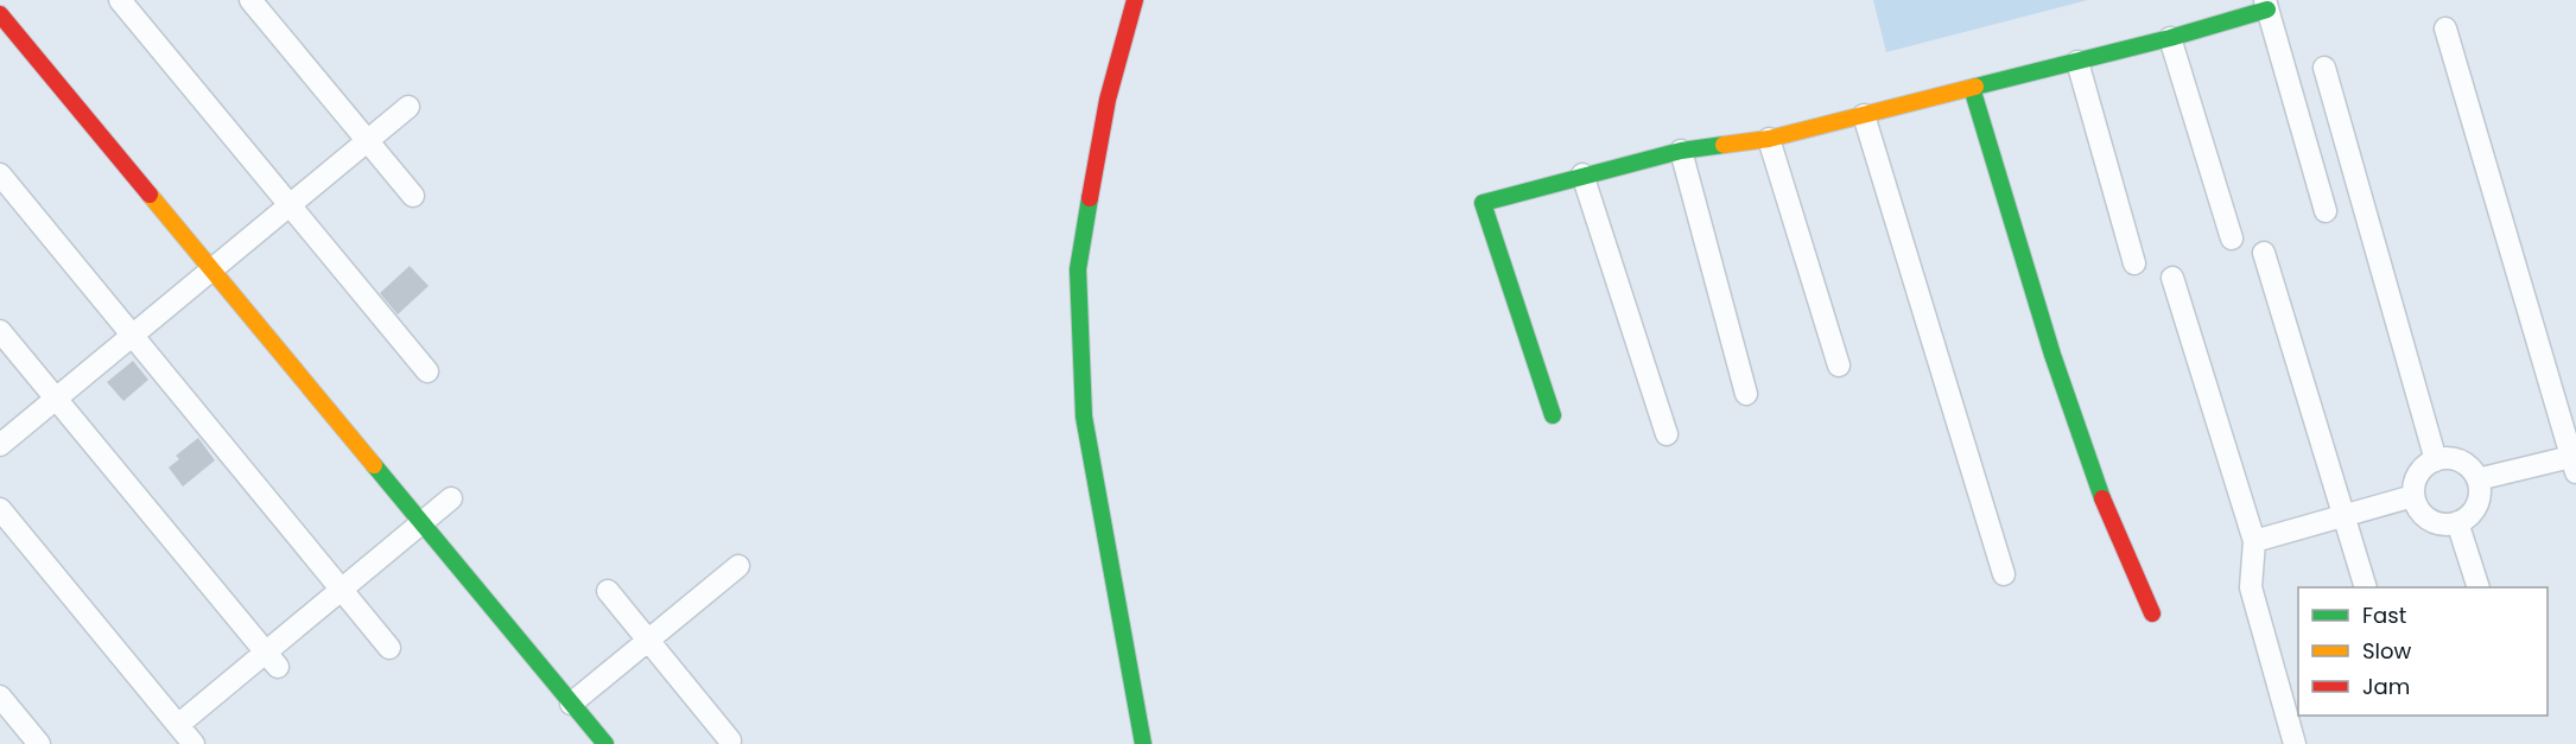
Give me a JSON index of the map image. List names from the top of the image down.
{
  "legend": ["Fast", "Slow", "Jam"]
}
